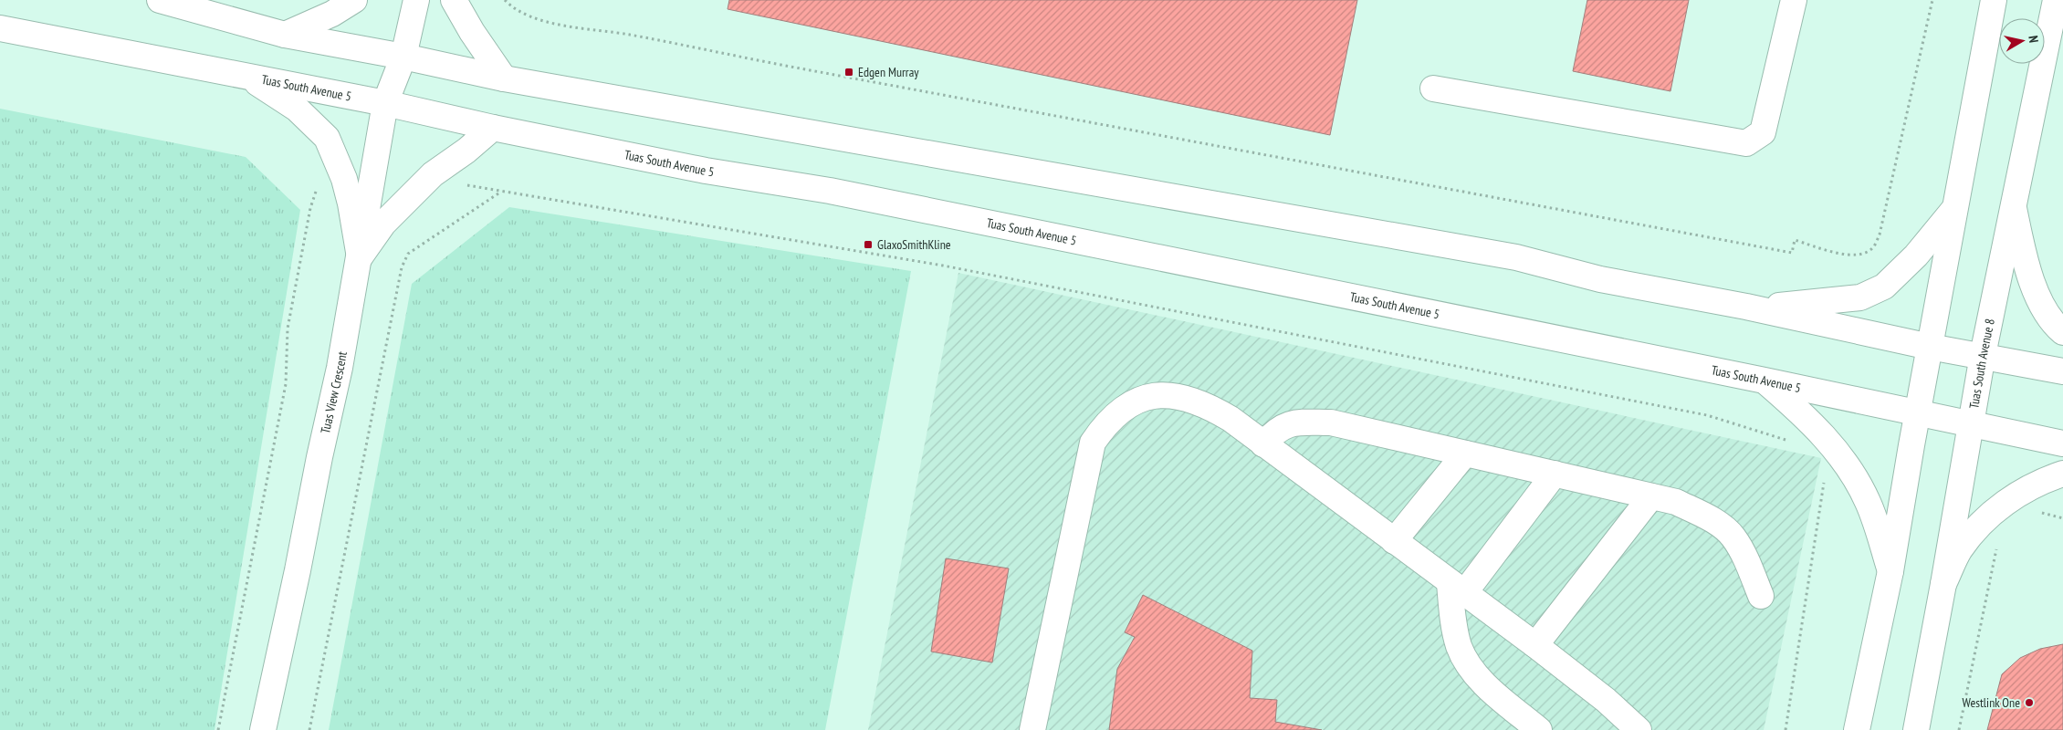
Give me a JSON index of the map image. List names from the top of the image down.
{
  "streets": {
    "main road": ["Tuas South Avenue 5", "Tuas South Avenue 8", "Tuas View Crescent"]
  },
  "crossings": [
    ["Tuas South Avenue 5", "Tuas South Avenue 8"],
    ["Tuas South Avenue 5", "Tuas View Crescent"]
  ],
  "places": {
    "transit": ["Edgen Murray", "GlaxoSmithKline"],
    "other": ["Westlink One"]
  },
  "north": "right"
}
